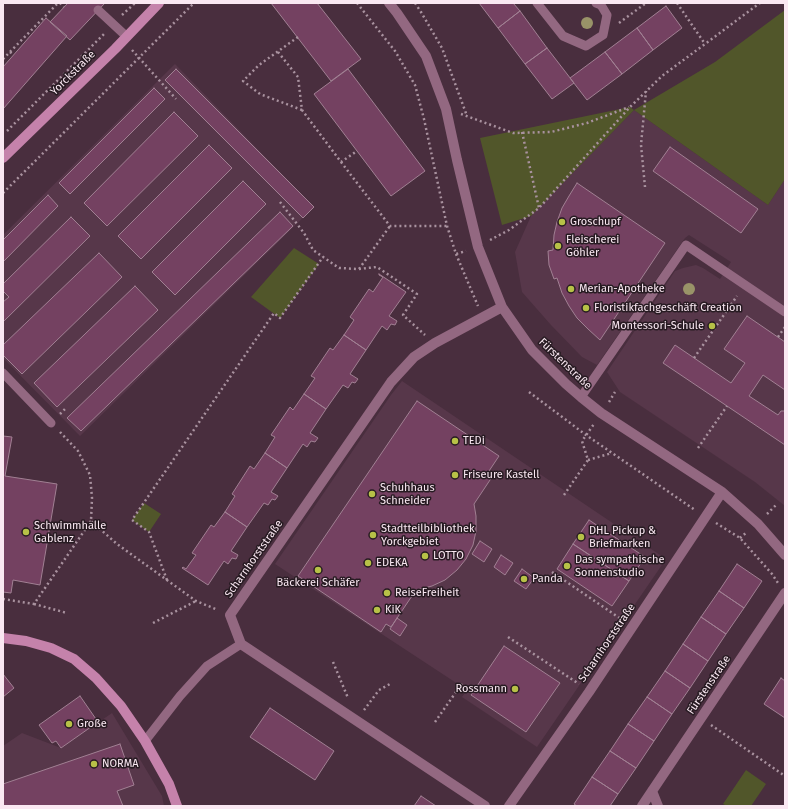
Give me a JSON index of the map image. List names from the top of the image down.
{
  "streets": {
    "main road": ["Yorckstraße"],
    "street": ["Fürstenstraße", "Scharnhorststraße"]
  },
  "crossings": [
    ["Fürstenstraße", "Scharnhorststraße"]
  ],
  "places": [
    "Groschupf",
    "Fleischerei Göhler",
    "Merian-Apotheke",
    "Floristikfachgeschäft Creation",
    "Montessori-Schule",
    "TEDi",
    "Friseure Kastell",
    "Schuhhaus Schneider",
    "Schwimmhalle Gablenz",
    "Stadtteilbibliothek Yorckgebiet",
    "DHL Pickup & Briefmarken",
    "LOTTO",
    "EDEKA",
    "Das sympathische Sonnenstudio",
    "Bäckerei Schäfer",
    "Panda",
    "ReiseFreiheit",
    "KiK",
    "Rossmann",
    "Große",
    "NORMA"
  ]
}
